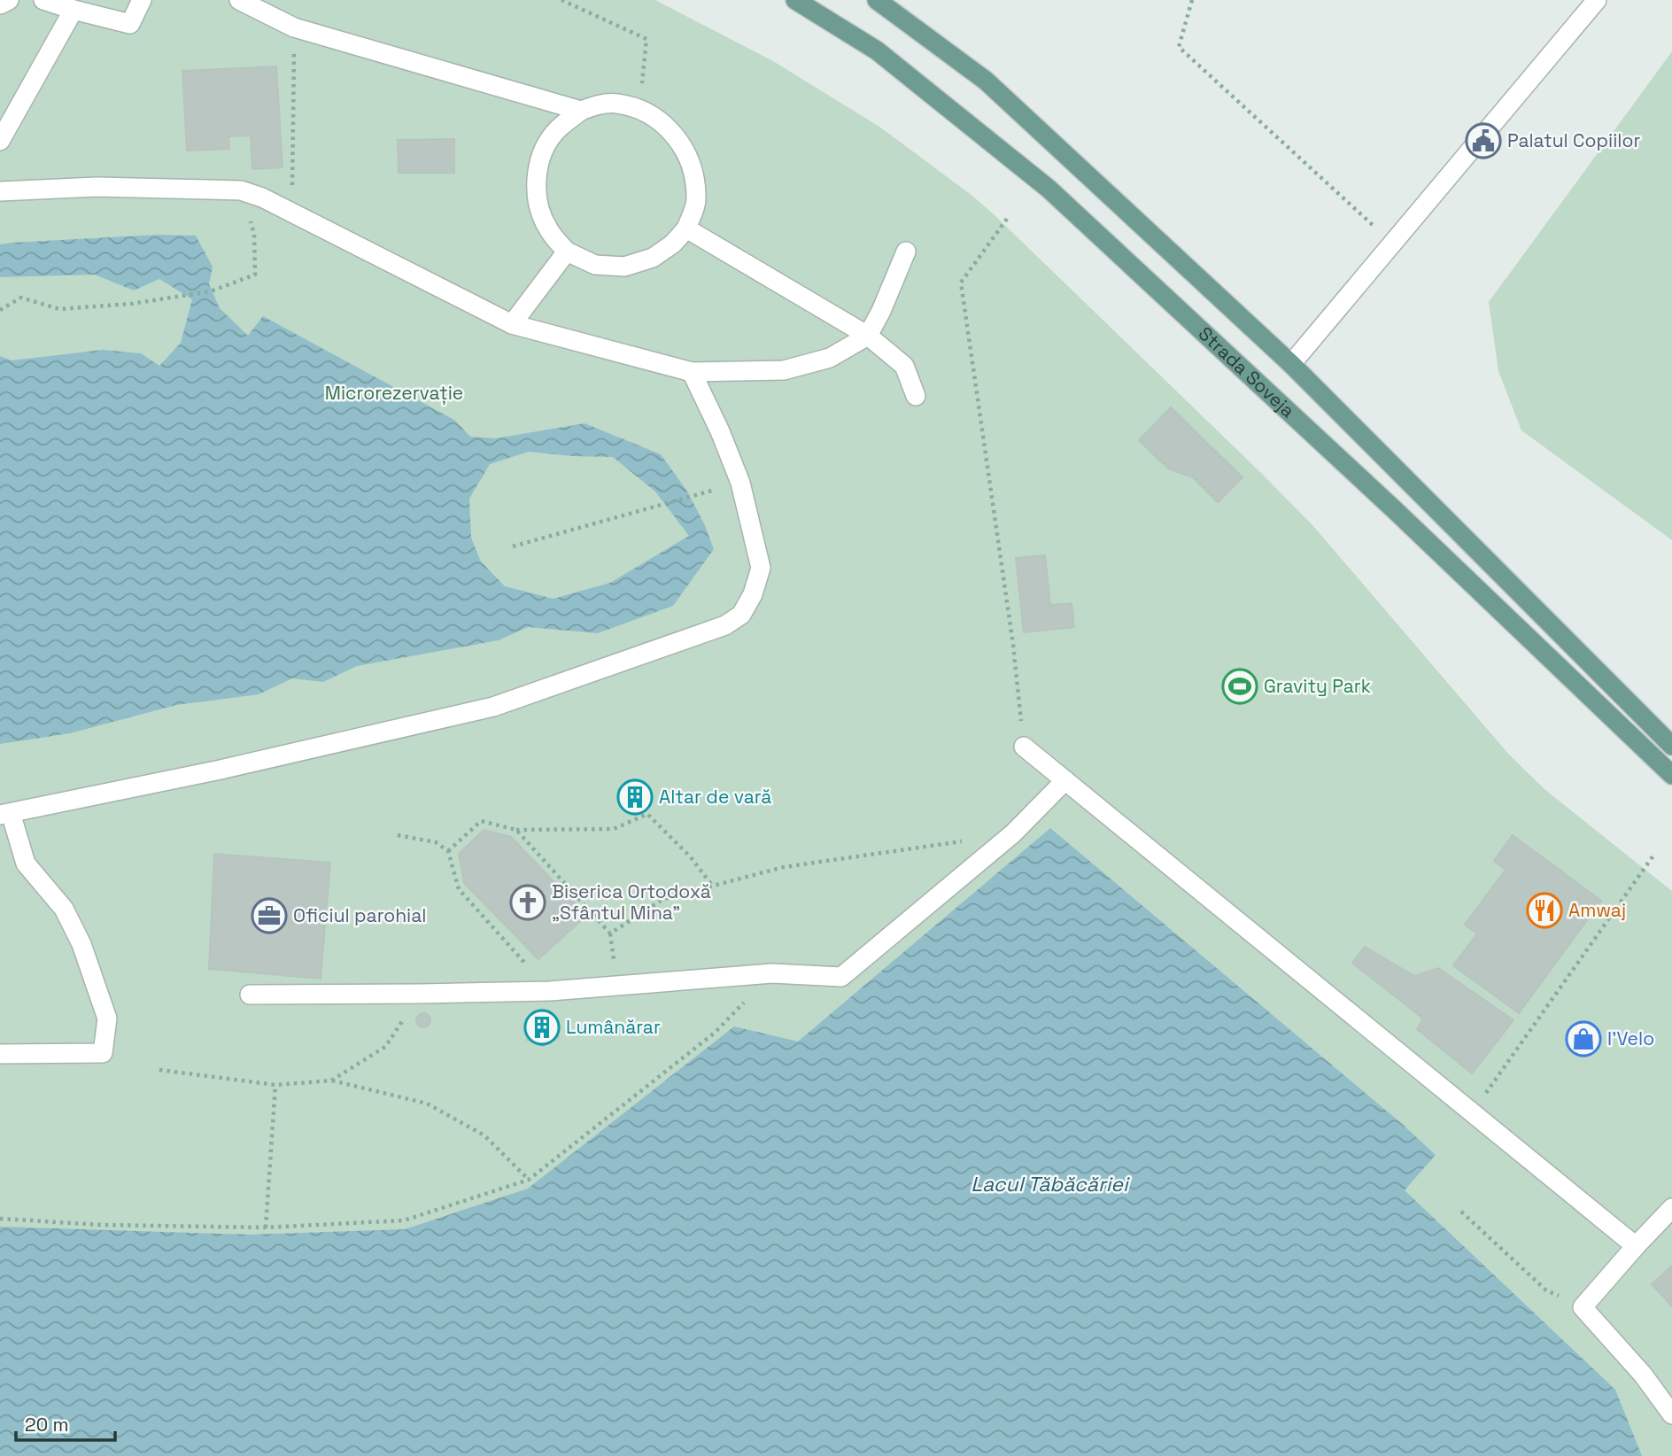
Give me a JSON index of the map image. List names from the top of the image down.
{
  "streets": {
    "main road": ["Strada Soveja"]
  },
  "water": ["Lacul Tăbăcăriei"],
  "parks": ["Microrezervație"],
  "places": {
    "public building": ["Palatul Copiilor"],
    "sports": ["Gravity Park"],
    "building": ["Altar de vară", "Lumânărar"],
    "church": ["Biserica Ortodoxă „Sfântul Mina”"],
    "restaurant": ["Amwaj"],
    "office": ["Oficiul parohial"],
    "shop": ["I'Velo"]
  },
  "scale_bar": "20 m"
}
